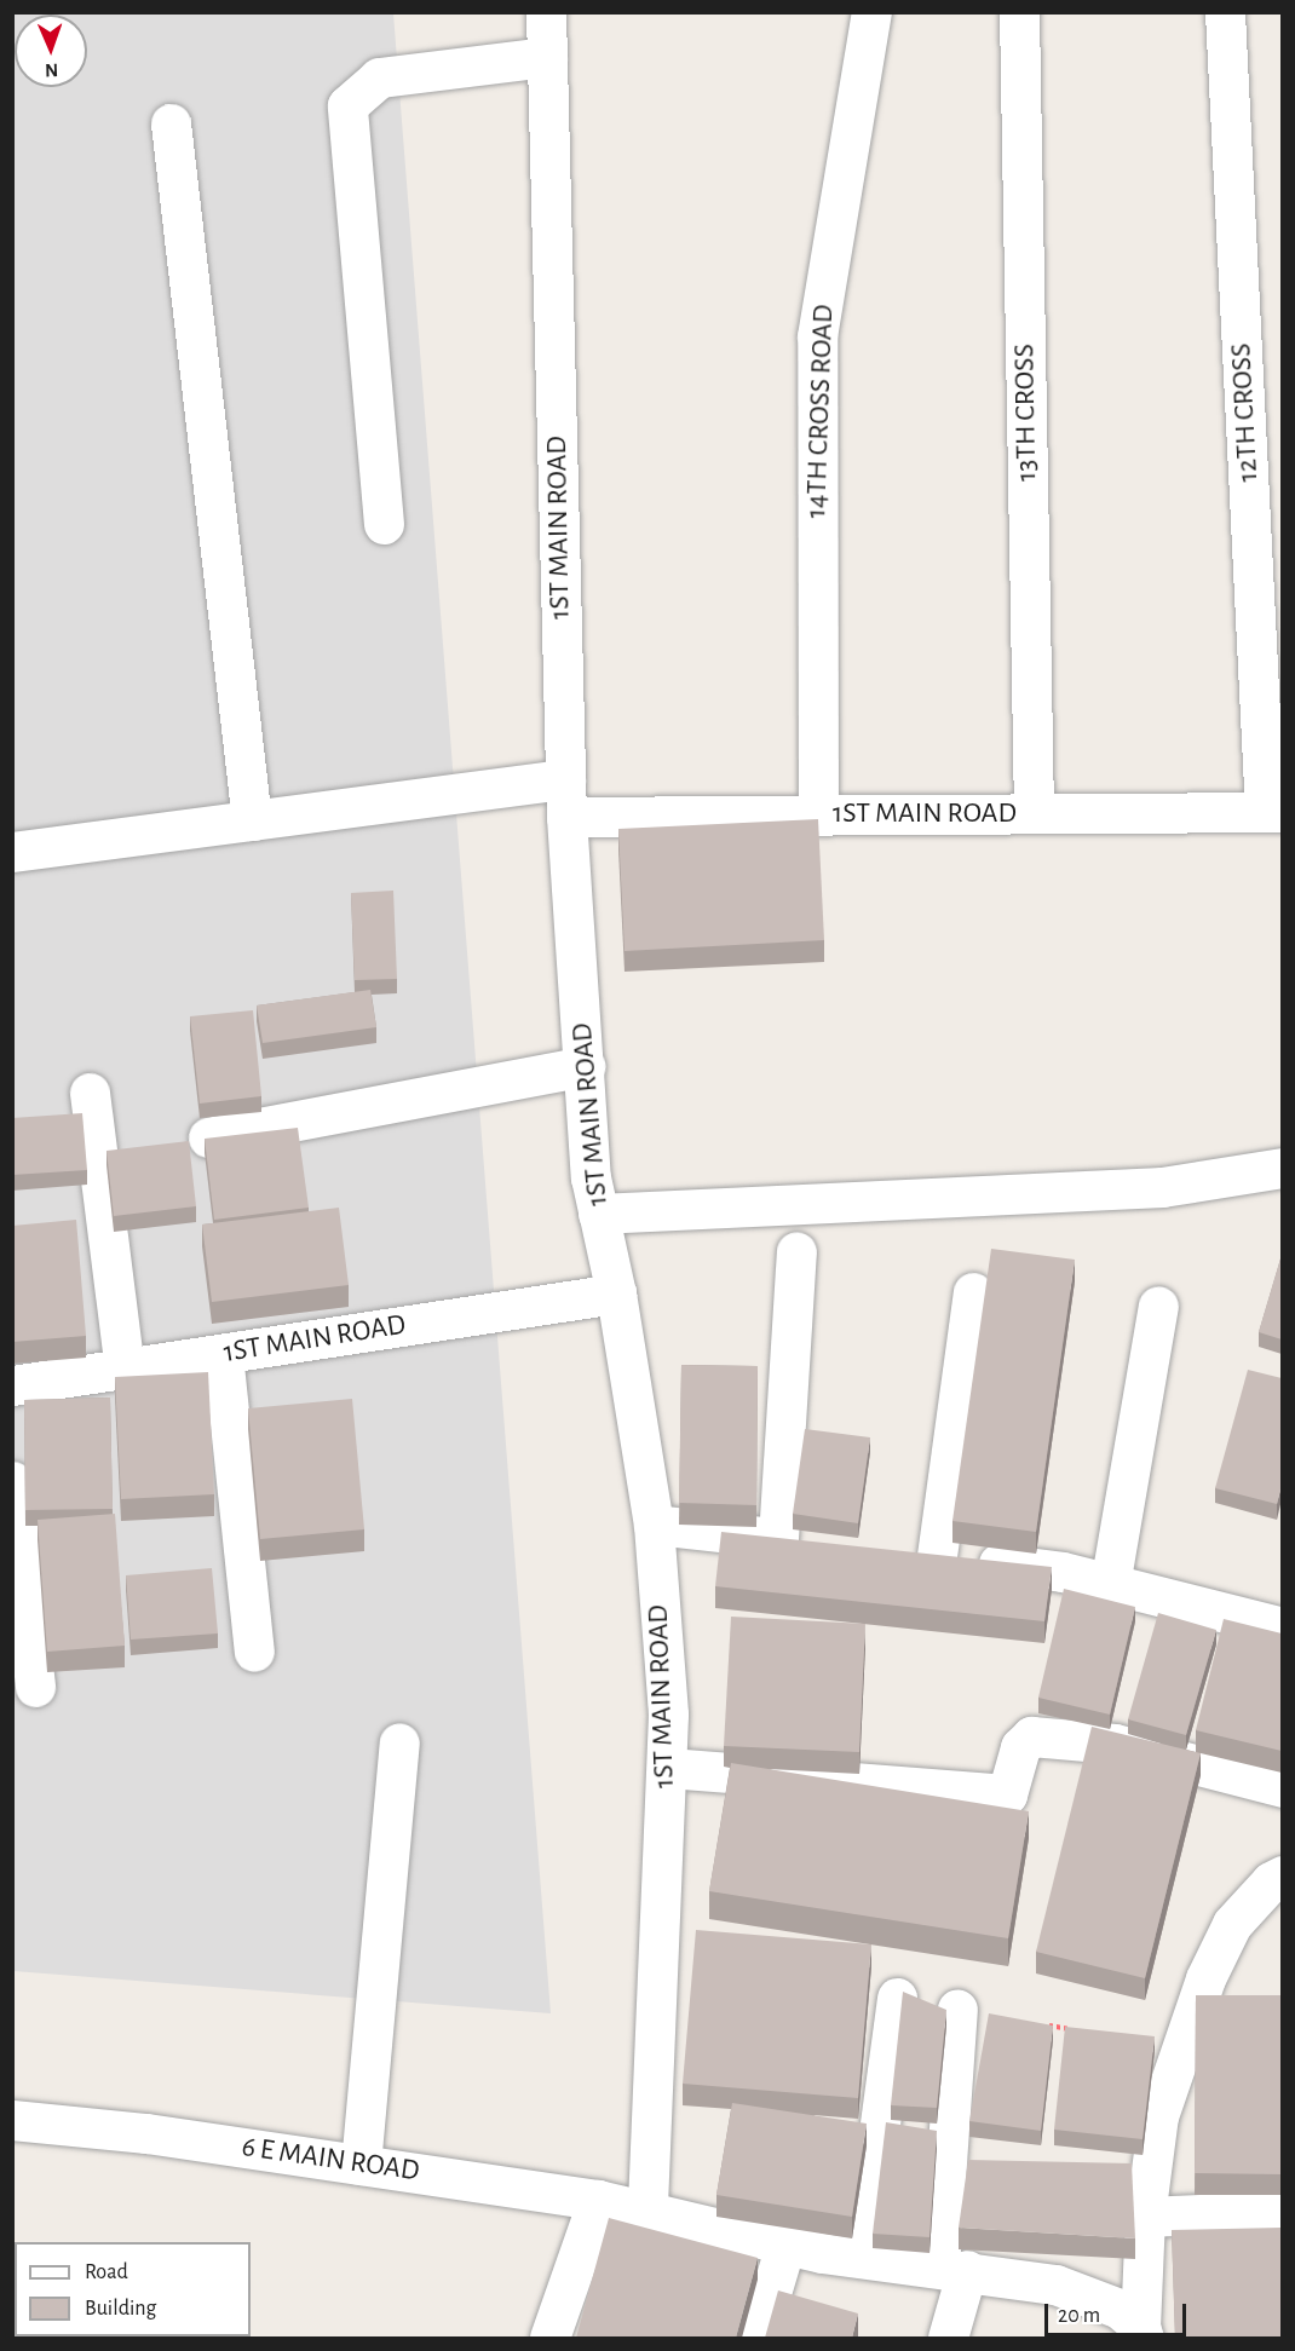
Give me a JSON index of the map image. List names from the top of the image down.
{
  "streets": {
    "street": [
      "14TH CROSS ROAD",
      "13TH CROSS",
      "12TH CROSS",
      "1ST MAIN ROAD",
      "6 E MAIN ROAD"
    ]
  },
  "crossings": [
    ["14TH CROSS ROAD", "1ST MAIN ROAD"],
    ["13TH CROSS", "1ST MAIN ROAD"],
    ["12TH CROSS", "1ST MAIN ROAD"],
    ["1ST MAIN ROAD", "6 E MAIN ROAD"]
  ],
  "legend": ["Road", "Building"],
  "scale_bar": "20 m",
  "north": "bottom"
}
